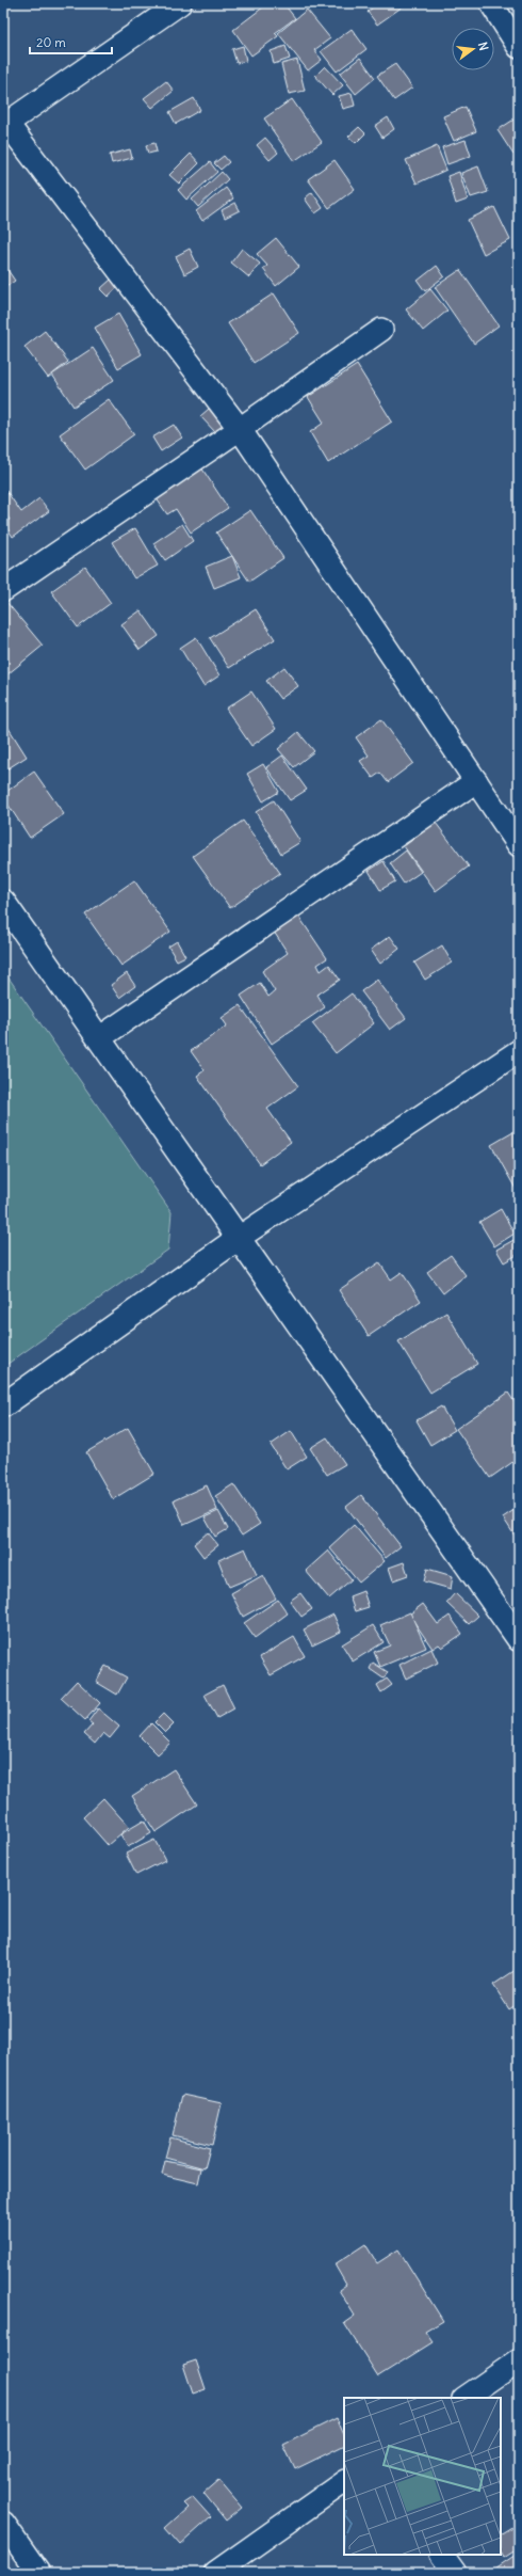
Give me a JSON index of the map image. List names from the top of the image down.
{
  "scale_bar": "20 m",
  "north": "right"
}
